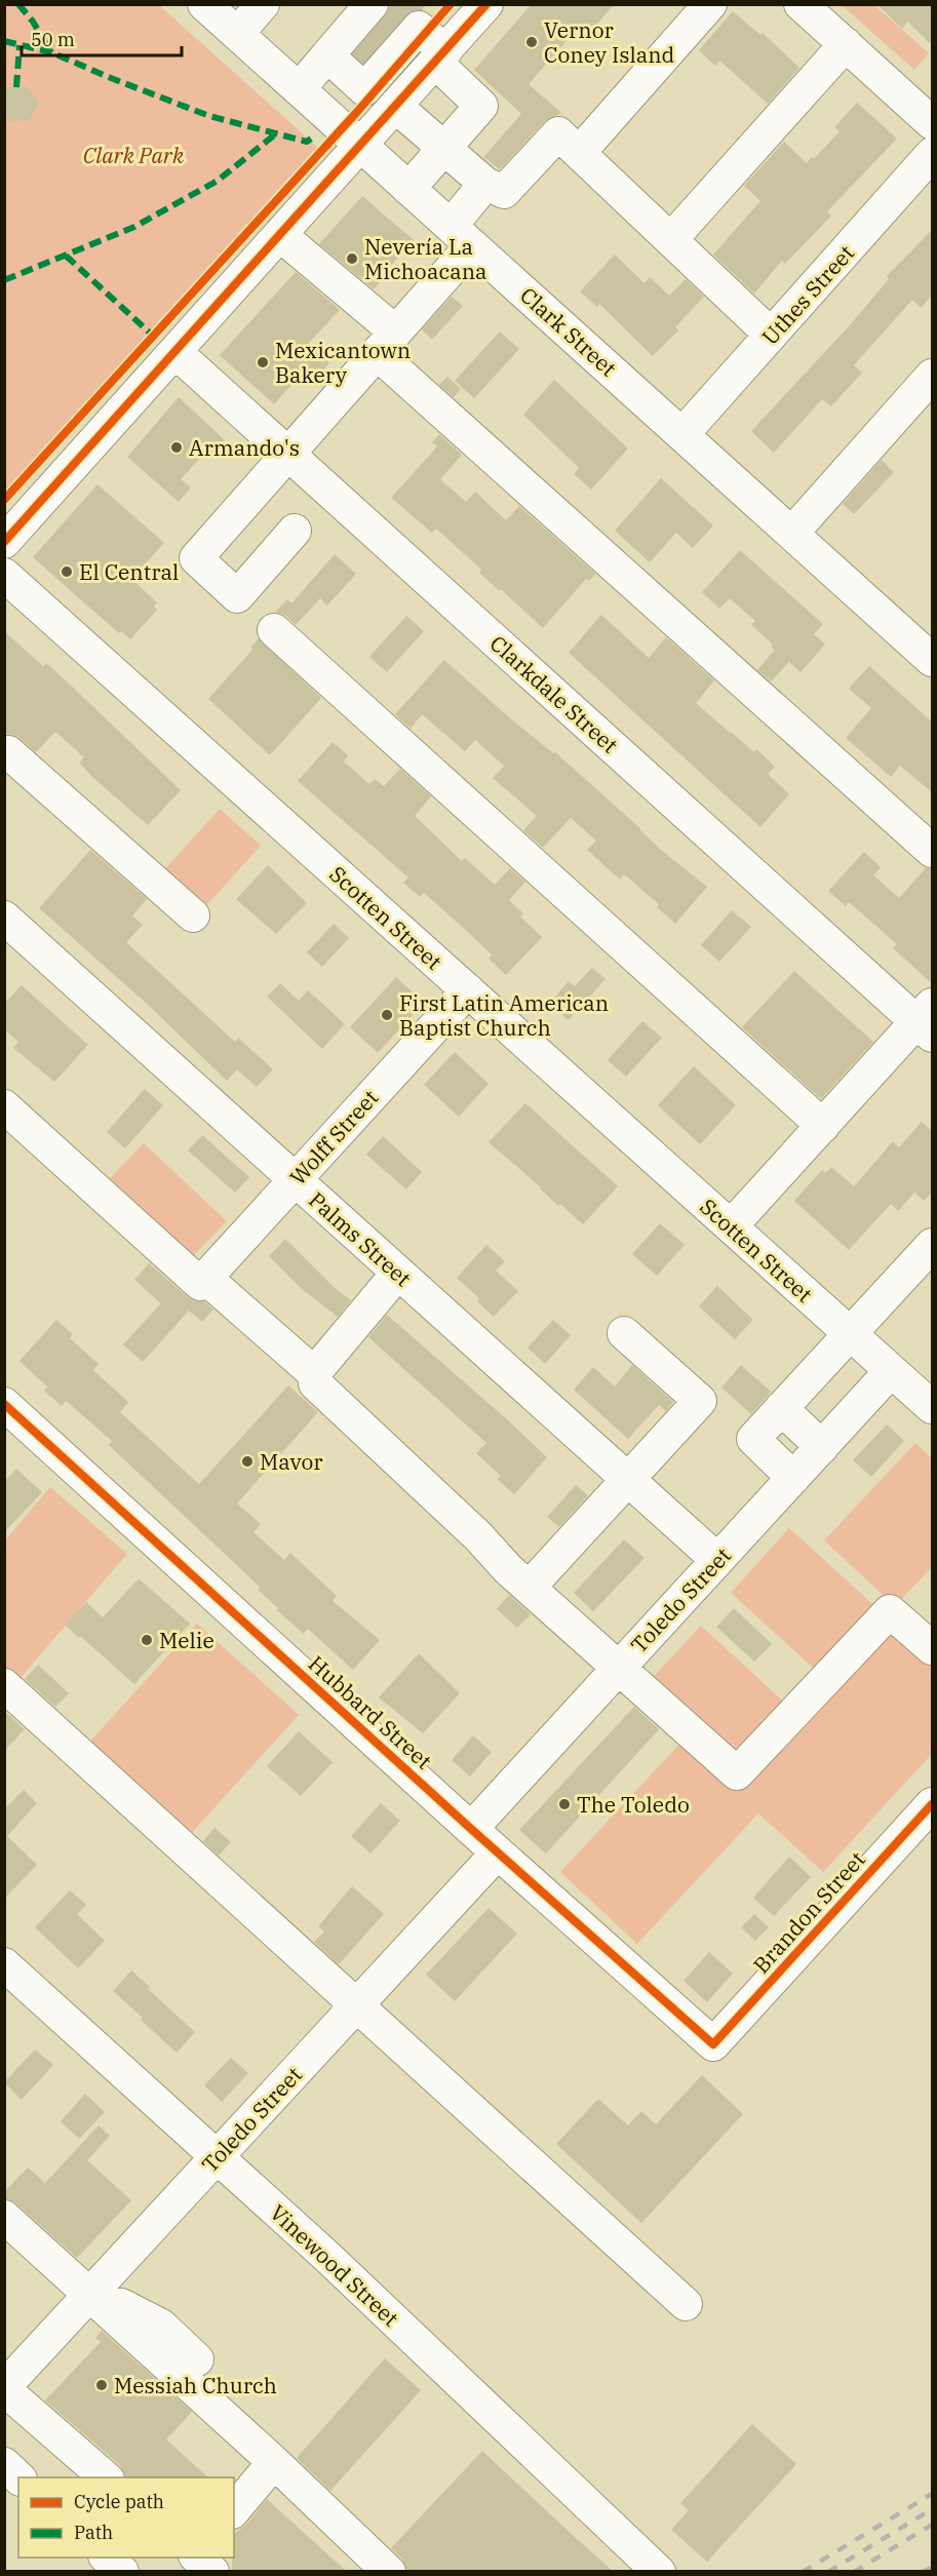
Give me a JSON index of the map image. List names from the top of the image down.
{
  "streets": {
    "street": [
      "Uthes Street",
      "Clark Street",
      "Clarkdale Street",
      "Scotten Street",
      "Wolff Street",
      "Palms Street",
      "Toledo Street",
      "Hubbard Street",
      "Brandon Street",
      "Vinewood Street"
    ]
  },
  "crossings": [
    ["Uthes Street", "Clark Street"],
    ["Scotten Street", "Wolff Street"],
    ["Scotten Street", "Toledo Street"],
    ["Wolff Street", "Palms Street"],
    ["Palms Street", "Toledo Street"],
    ["Toledo Street", "Hubbard Street"],
    ["Toledo Street", "Vinewood Street"],
    ["Hubbard Street", "Brandon Street"]
  ],
  "parks": ["Clark Park"],
  "places": [
    "Vernor Coney Island",
    "Nevería La Michoacana",
    "Mexicantown Bakery",
    "Armando's",
    "El Central",
    "First Latin American Baptist Church",
    "Mavor",
    "Melie",
    "The Toledo",
    "Messiah Church"
  ],
  "legend": ["Cycle path", "Path"],
  "scale_bar": "50 m"
}
